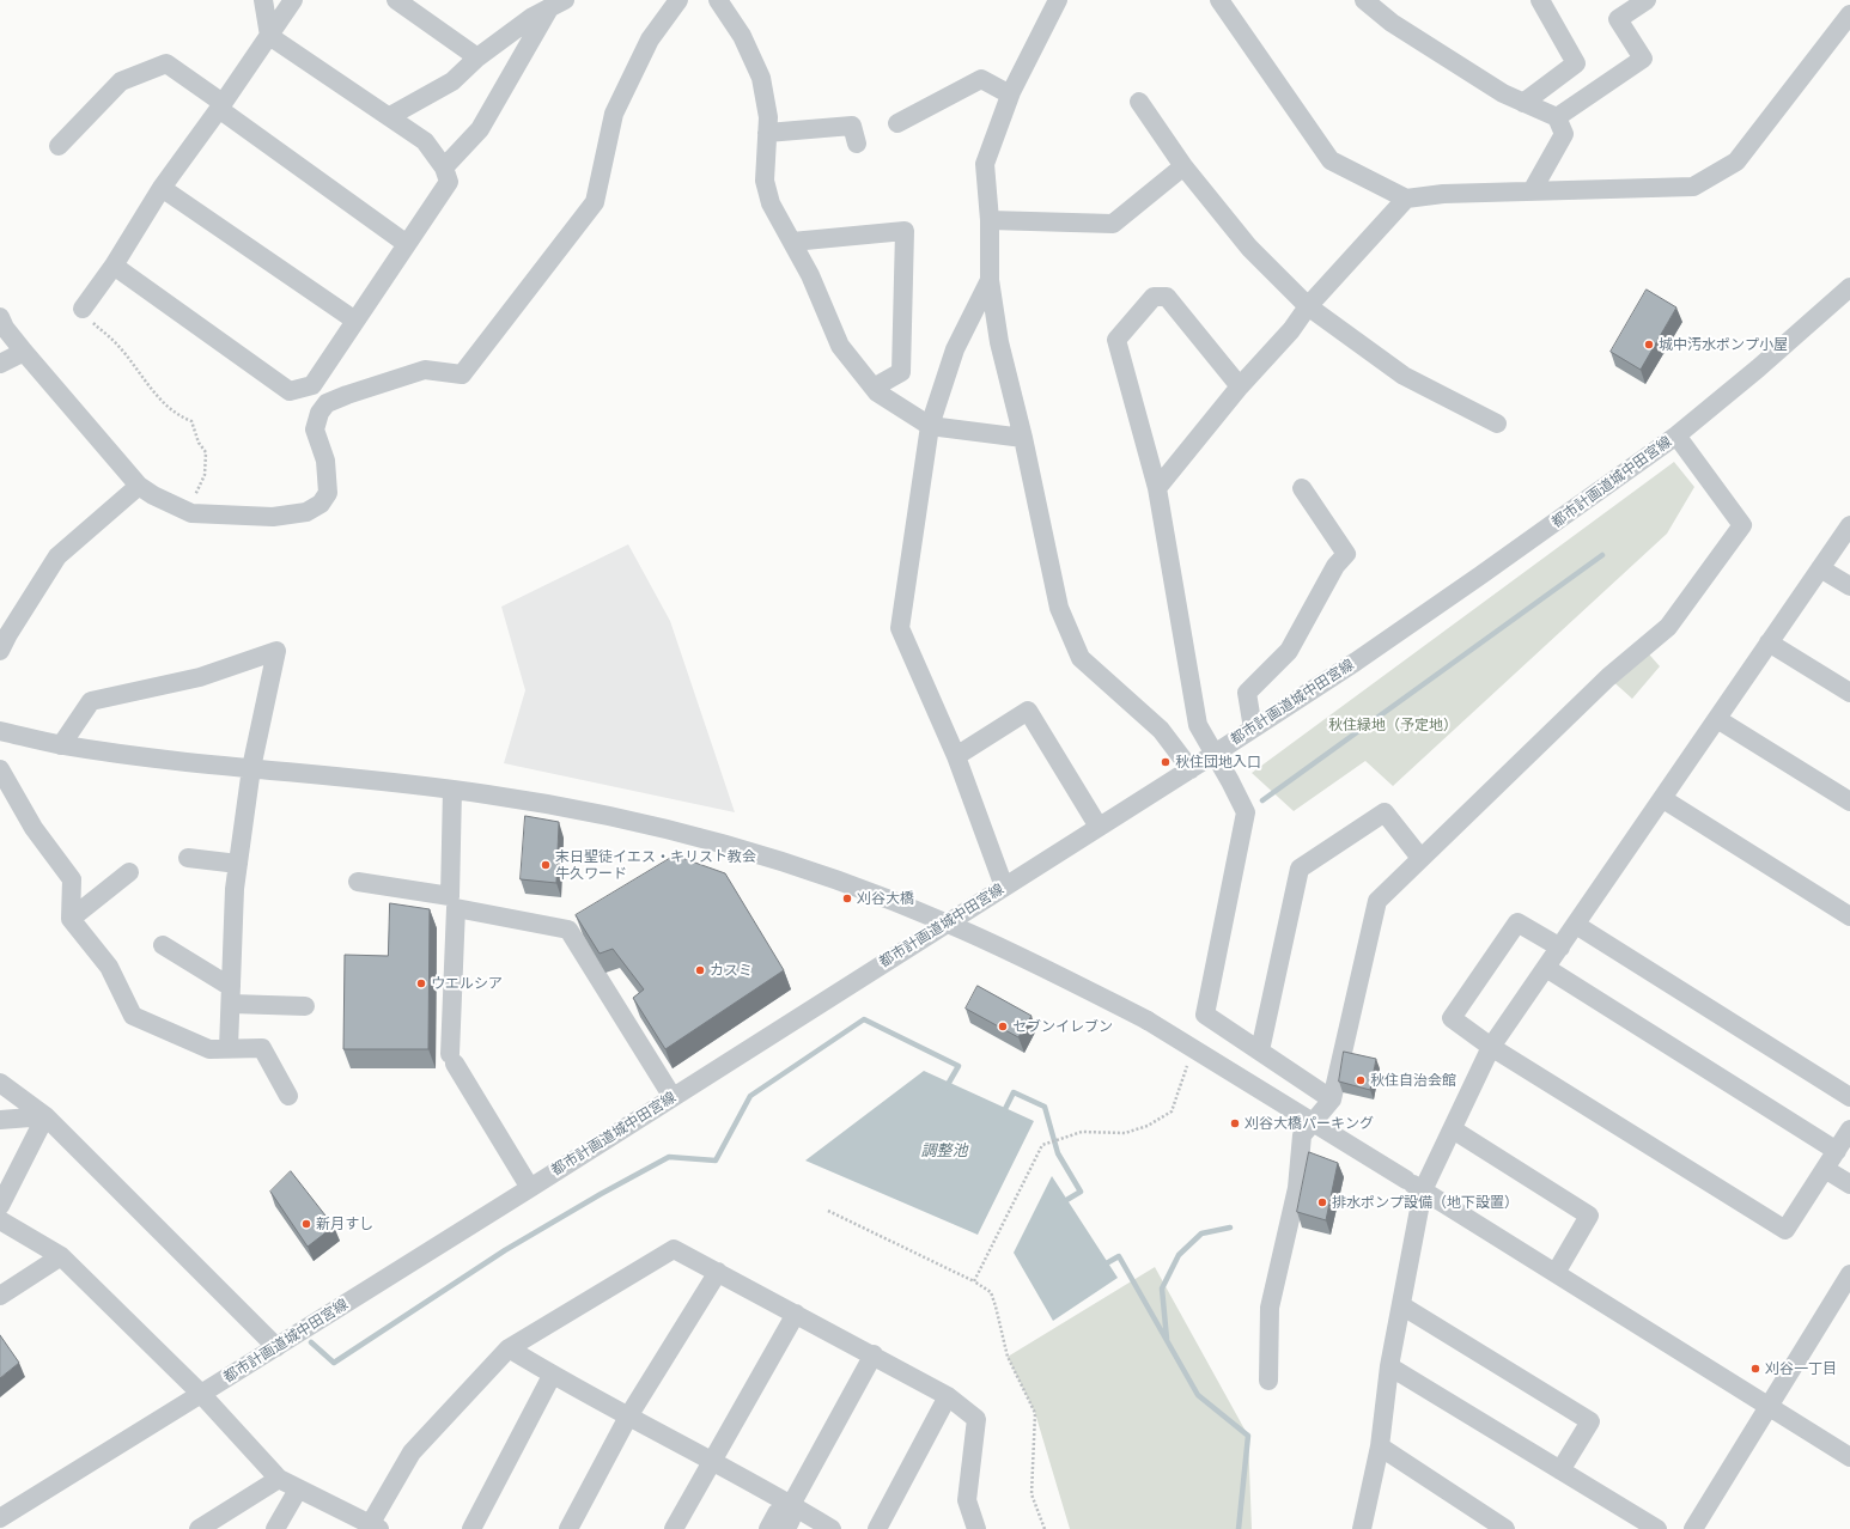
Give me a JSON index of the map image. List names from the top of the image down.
{
  "streets": {
    "street": ["都市計画道城中田宮線"]
  },
  "water": ["調整池"],
  "parks": ["秋住緑地（予定地）"],
  "places": [
    "城中汚水ポンプ小屋",
    "秋住団地入口",
    "末日聖徒イエス・キリスト教会 牛久ワード",
    "刈谷大橋",
    "カスミ",
    "ウエルシア",
    "セブンイレブン",
    "秋住自治会館",
    "刈谷大橋パーキング",
    "排水ポンプ設備（地下設置）",
    "新月すし",
    "刈谷一丁目"
  ]
}
